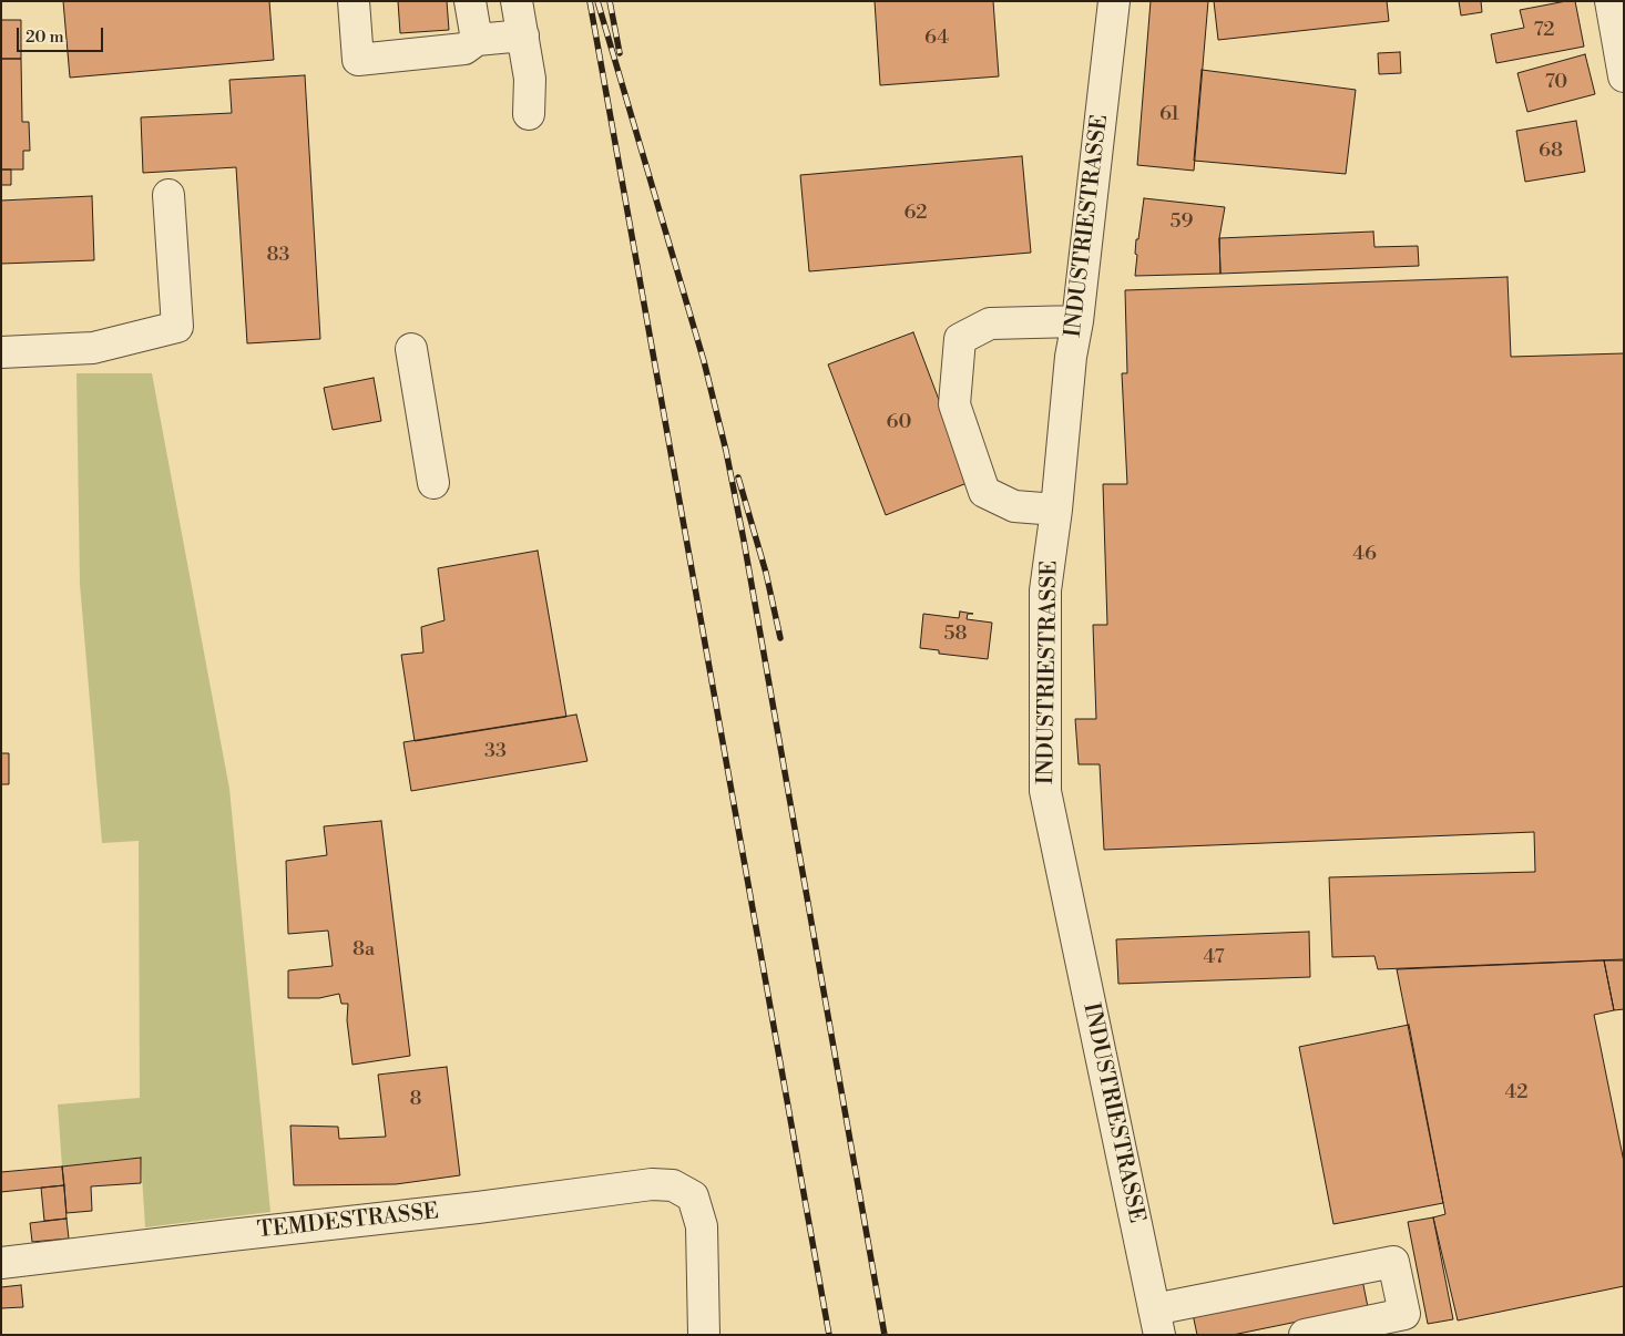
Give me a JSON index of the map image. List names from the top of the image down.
{
  "streets": {
    "street": ["INDUSTRIESTRASSE", "TEMDESTRASSE"]
  },
  "house_numbers": [
    "72",
    "64",
    "70",
    "61",
    "68",
    "62",
    "59",
    "83",
    "60",
    "46",
    "58",
    "33",
    "8a",
    "47",
    "42",
    "8"
  ],
  "scale_bar": "20 m"
}
